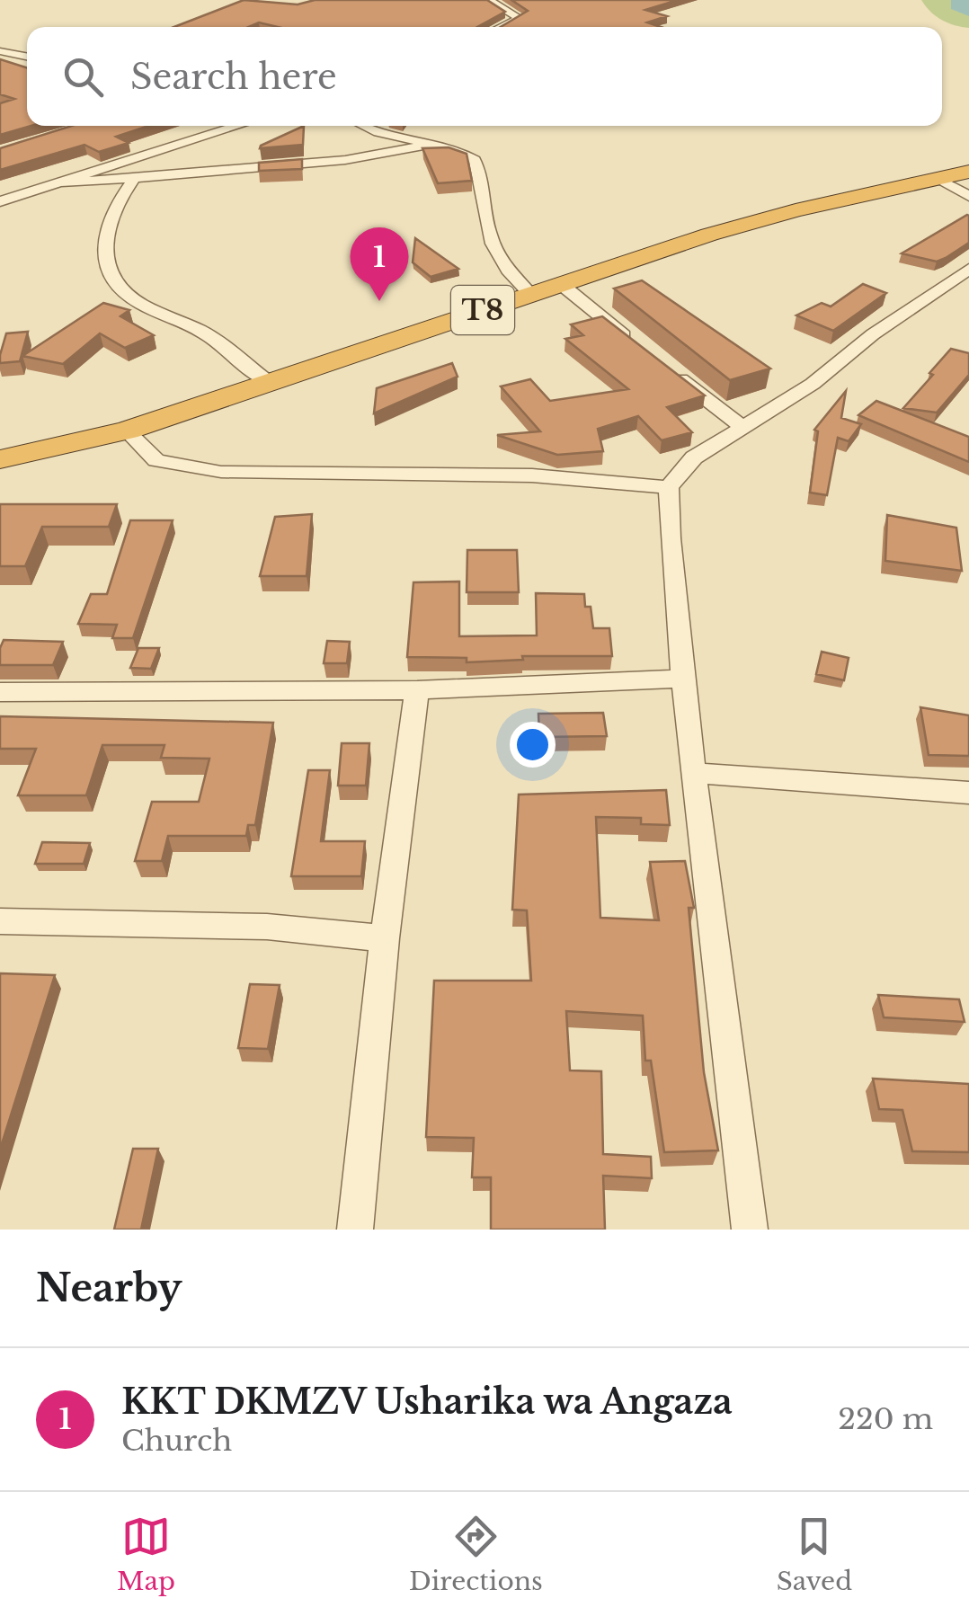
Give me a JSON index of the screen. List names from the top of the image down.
{
  "streets": {
    "highway": ["T8"]
  },
  "page": {
    "search": "Search here",
    "pins": "1",
    "heading": "Nearby",
    "list": [
      {
        "mark": "1",
        "name": "KKT DKMZV Usharika wa Angaza",
        "note": "Church",
        "value": "220 m"
      }
    ],
    "nav": ["Map", "Directions", "Saved"]
  }
}
